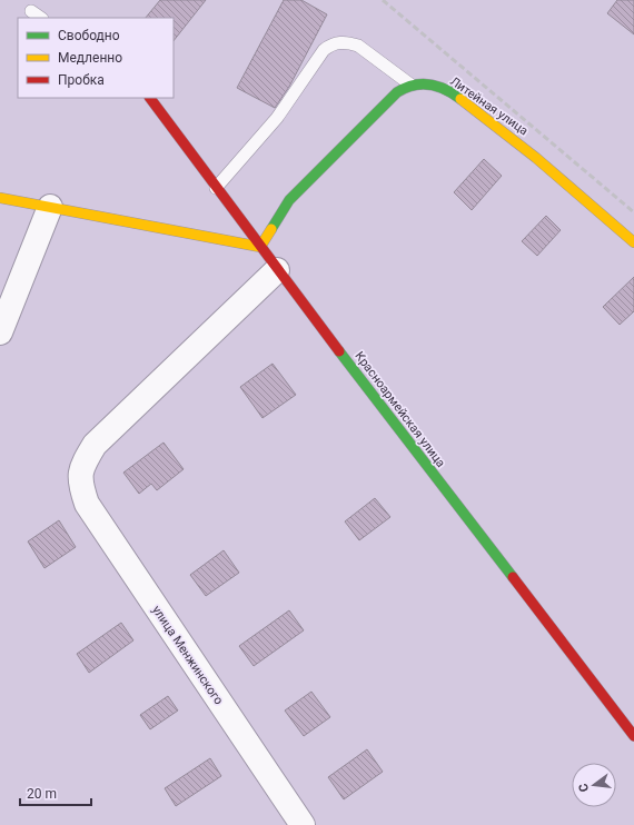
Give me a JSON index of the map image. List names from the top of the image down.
{
  "streets": {
    "street": ["Литейная улица", "Красноармейская улица", "улица Менжинского"]
  },
  "crossings": [
    ["Красноармейская улица", "улица Менжинского"]
  ],
  "legend": ["Свободно", "Медленно", "Пробка"],
  "scale_bar": "20 m",
  "north": "left"
}
